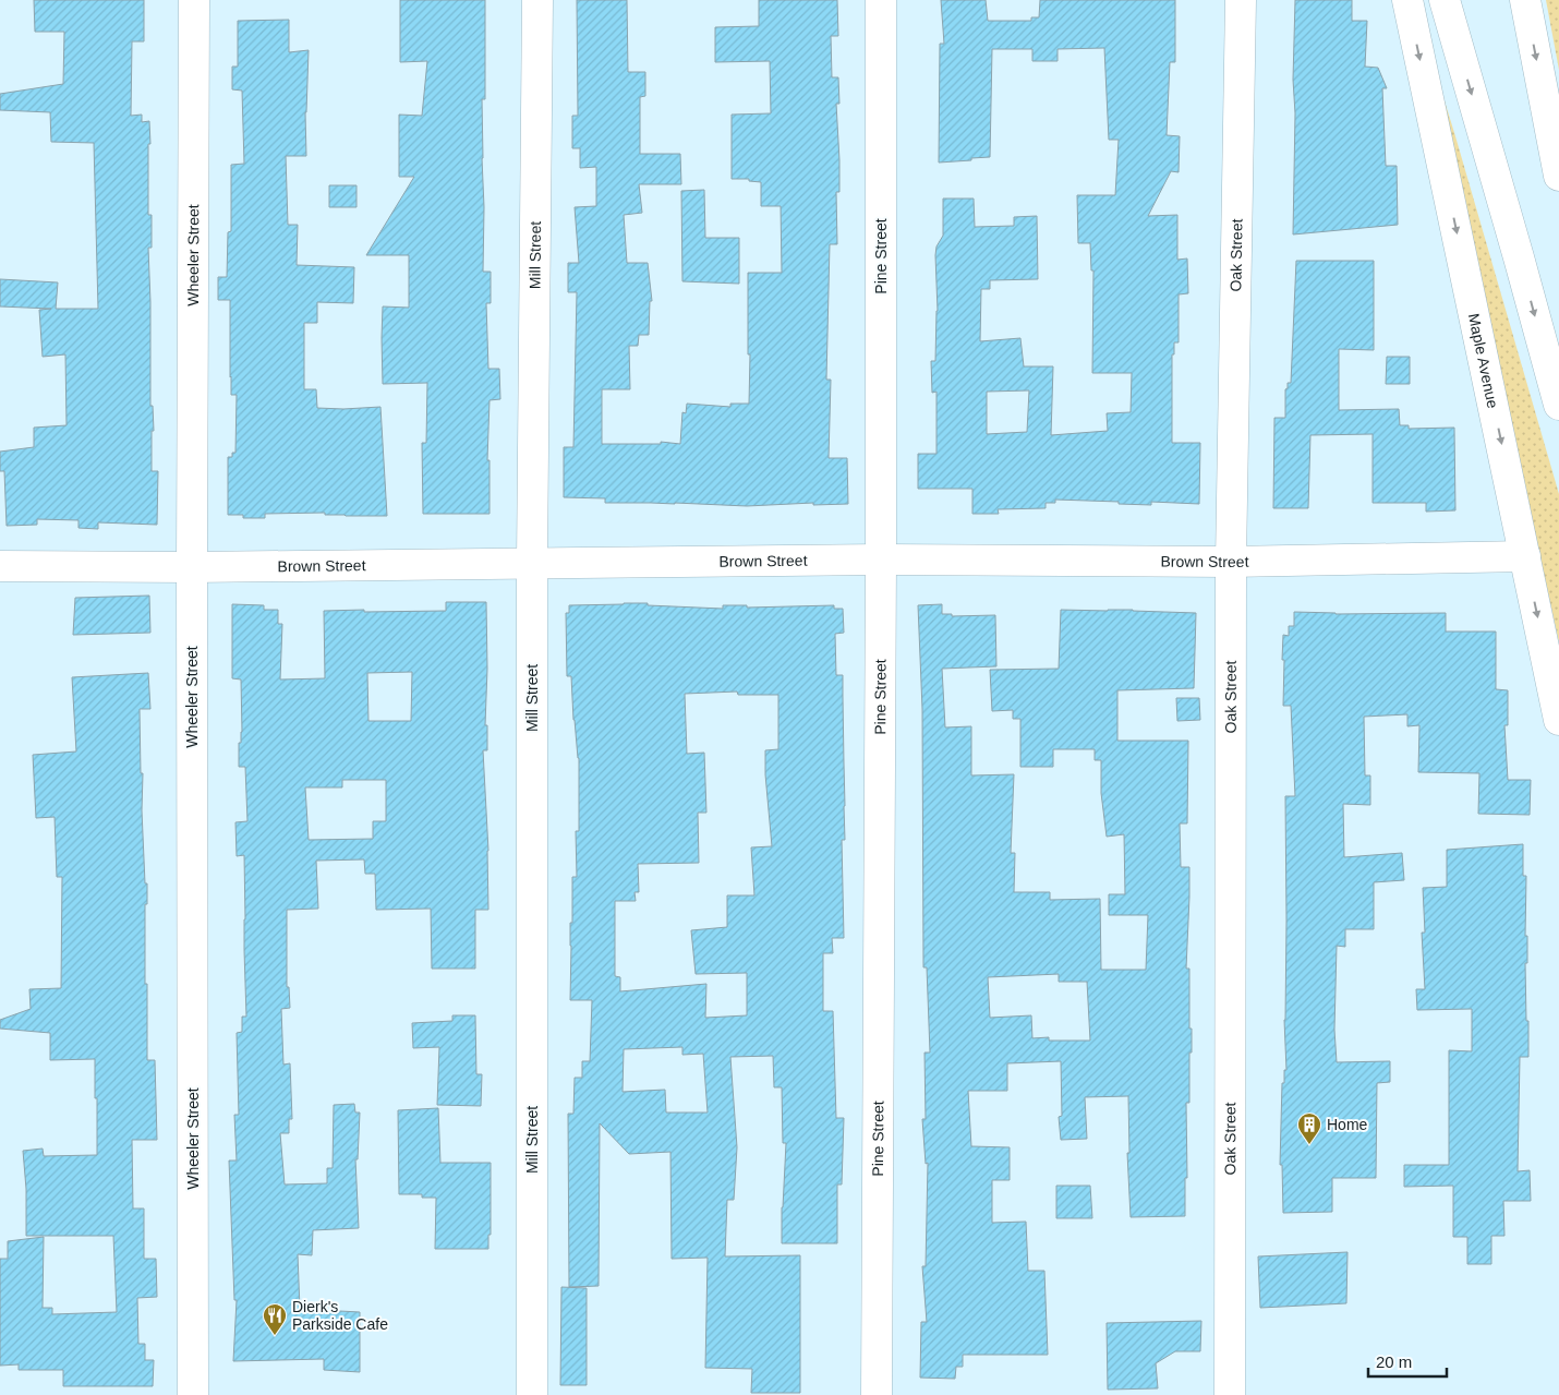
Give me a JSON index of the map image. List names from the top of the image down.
{
  "streets": {
    "main road": [
      "Wheeler Street",
      "Mill Street",
      "Pine Street",
      "Oak Street",
      "Maple Avenue",
      "Brown Street"
    ]
  },
  "crossings": [
    ["Wheeler Street", "Brown Street"],
    ["Mill Street", "Brown Street"],
    ["Pine Street", "Brown Street"],
    ["Oak Street", "Brown Street"],
    ["Maple Avenue", "Brown Street"]
  ],
  "places": {
    "building": ["Home"],
    "restaurant": ["Dierk's Parkside Cafe"]
  },
  "scale_bar": "20 m"
}
